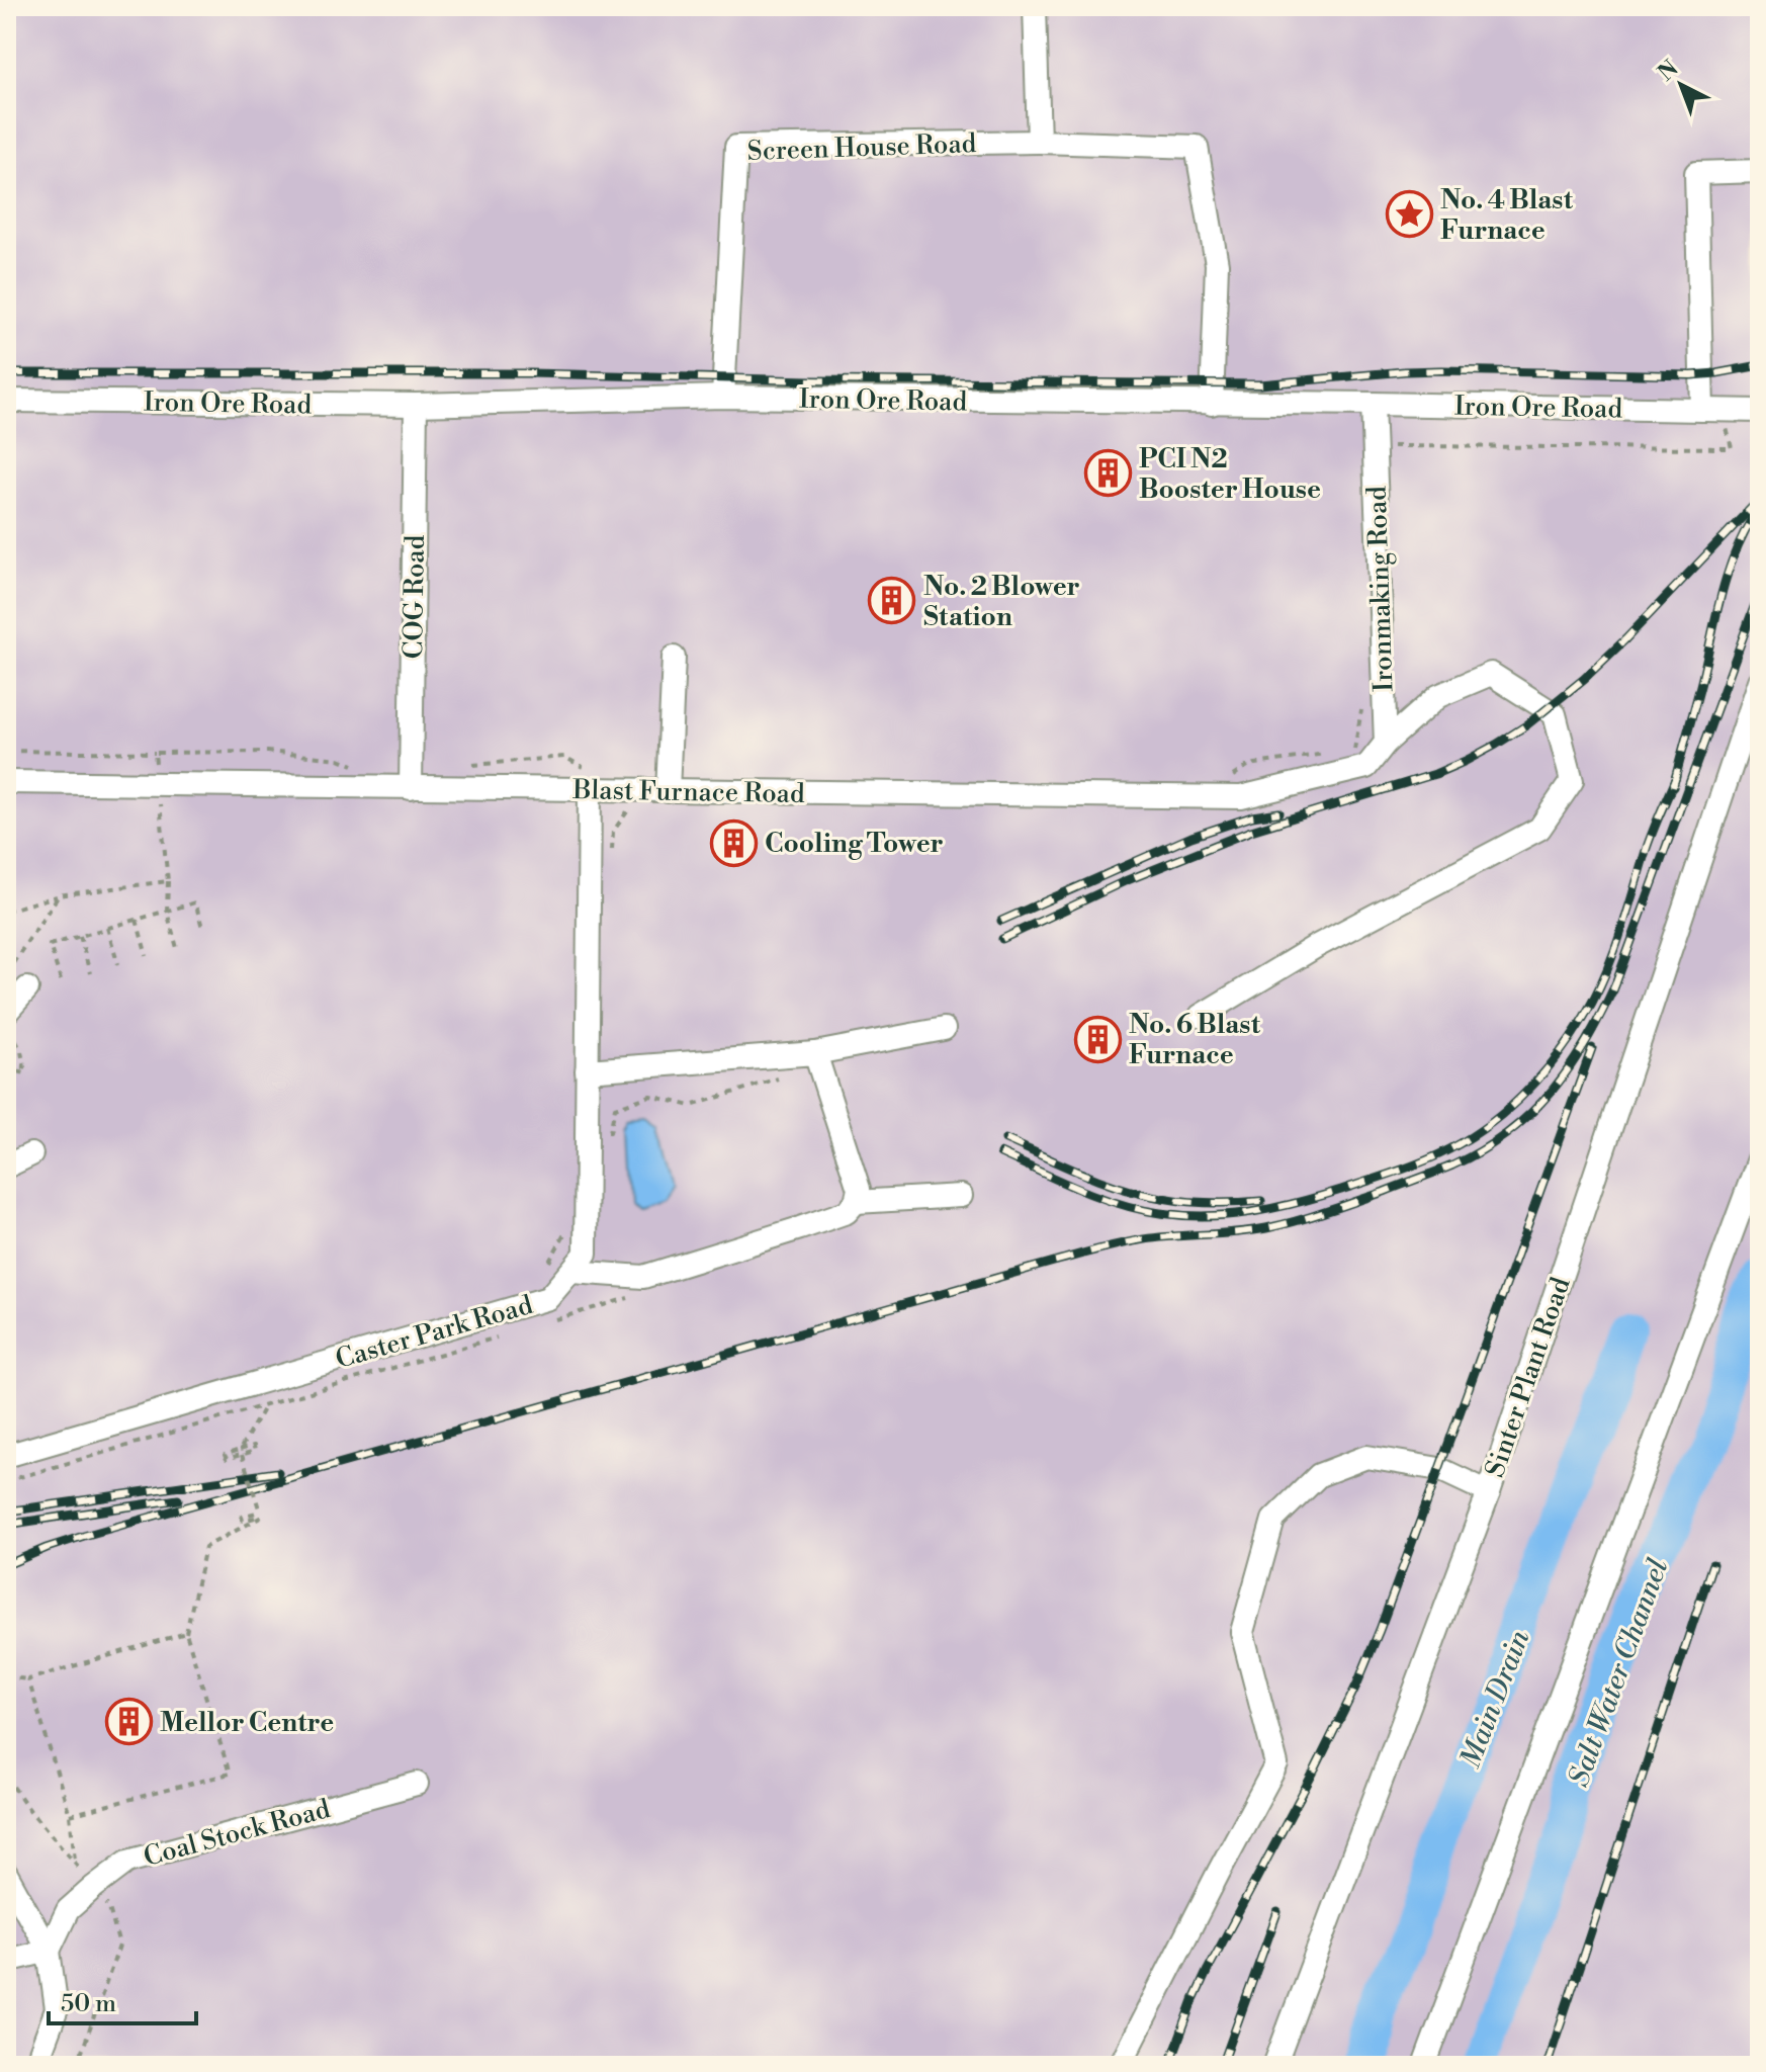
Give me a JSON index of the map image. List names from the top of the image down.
{
  "streets": {
    "street": [
      "Screen House Road",
      "Iron Ore Road",
      "Ironmaking Road",
      "COG Road",
      "Blast Furnace Road",
      "Caster Park Road",
      "Sinter Plant Road",
      "Coal Stock Road"
    ]
  },
  "crossings": [
    ["Screen House Road", "Iron Ore Road"],
    ["Iron Ore Road", "Ironmaking Road"],
    ["Iron Ore Road", "COG Road"],
    ["COG Road", "Blast Furnace Road"],
    ["Blast Furnace Road", "Caster Park Road"]
  ],
  "water": ["Salt Water Channel", "Main Drain"],
  "places": {
    "place": ["No. 4 Blast Furnace"],
    "building": [
      "PCI N2 Booster House",
      "No. 2 Blower Station",
      "Cooling Tower",
      "No. 6 Blast Furnace",
      "Mellor Centre"
    ]
  },
  "scale_bar": "50 m",
  "north": "top left"
}
